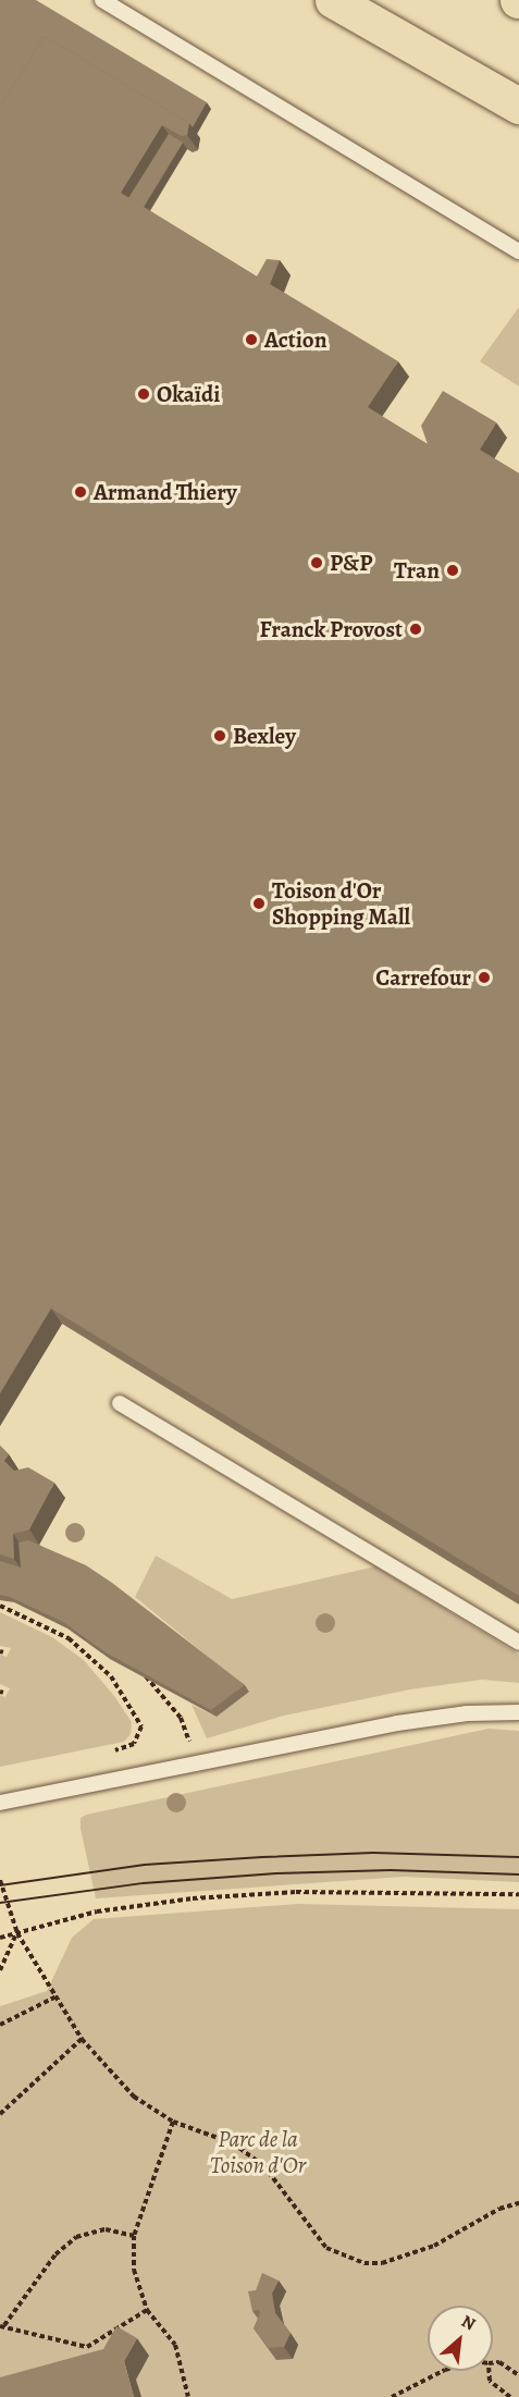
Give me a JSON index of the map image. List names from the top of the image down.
{
  "parks": ["Parc de la Toison d'Or"],
  "places": [
    "Action",
    "Okaïdi",
    "Armand Thiery",
    "P&P",
    "Tran",
    "Franck Provost",
    "Bexley",
    "Toison d'Or Shopping Mall",
    "Carrefour"
  ],
  "north": "top right"
}
